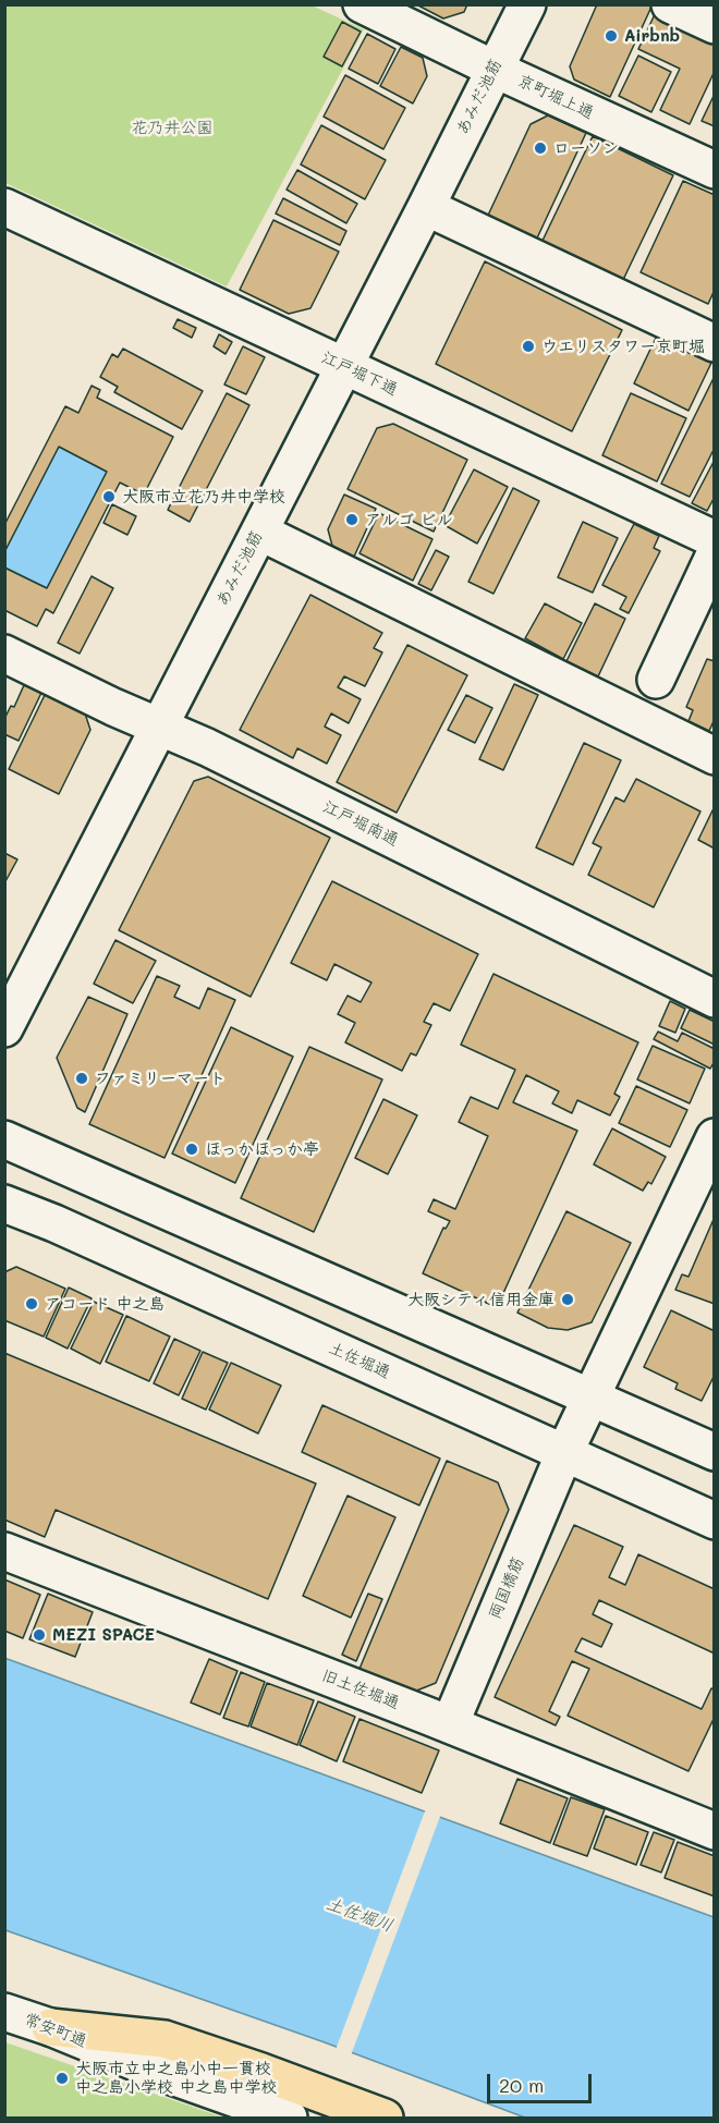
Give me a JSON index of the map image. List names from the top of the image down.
{
  "streets": {
    "street": [
      "あみだ池筋",
      "京町堀上通",
      "江戸堀下通",
      "江戸堀南通",
      "土佐堀通",
      "両国橋筋",
      "旧土佐堀通",
      "常安町通"
    ]
  },
  "crossings": [
    ["あみだ池筋", "京町堀上通"],
    ["あみだ池筋", "江戸堀下通"],
    ["あみだ池筋", "江戸堀南通"],
    ["土佐堀通", "両国橋筋"],
    ["両国橋筋", "旧土佐堀通"]
  ],
  "water": ["土佐堀川"],
  "parks": ["花乃井公園"],
  "places": [
    "Airbnb",
    "ローソン",
    "ウエリスタワー京町堀",
    "大阪市立花乃井中学校",
    "アルゴ ビル",
    "ファミリーマート",
    "ほっかほっか亭",
    "大阪シティ信用金庫",
    "アコード 中之島",
    "MEZI SPACE",
    "大阪市立中之島小中一貫校 中之島小学校 中之島中学校"
  ],
  "scale_bar": "20 m"
}
